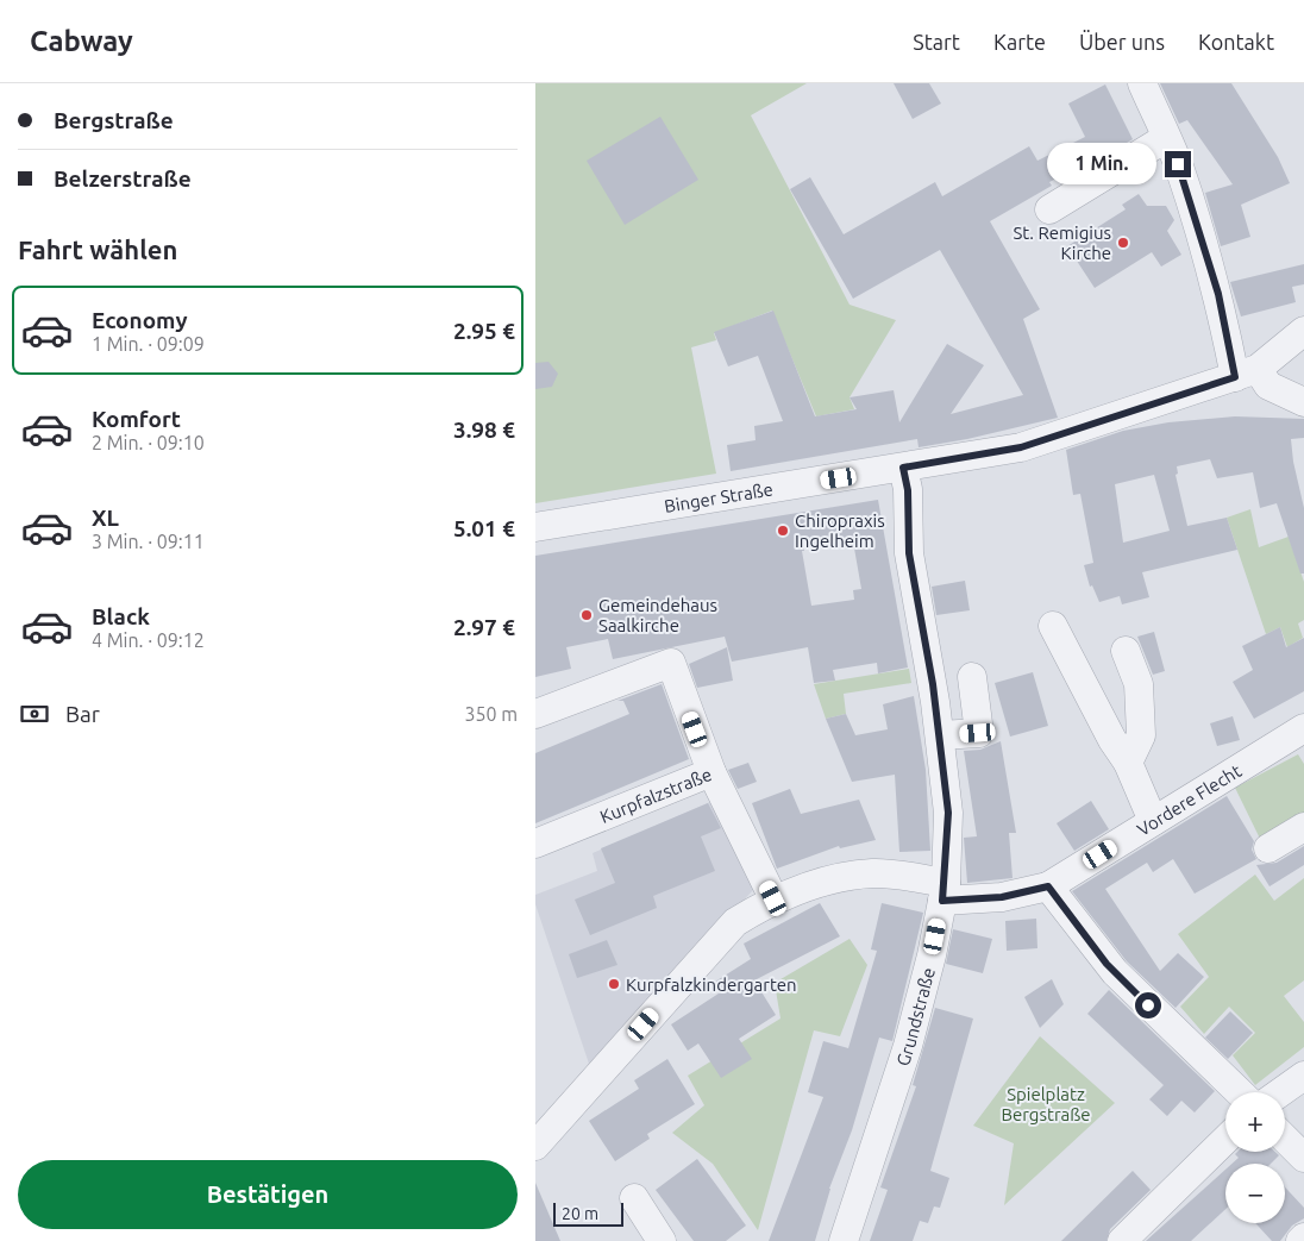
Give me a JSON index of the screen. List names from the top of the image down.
{
  "streets": {
    "street": [
      "Binger Straße",
      "Kurpfalzstraße",
      "Vordere Flecht",
      "Grundstraße"
    ]
  },
  "crossings": [
    ["Binger Straße", "Grundstraße"],
    ["Vordere Flecht", "Grundstraße"]
  ],
  "parks": ["Spielplatz Bergstraße"],
  "places": [
    "St. Remigius Kirche",
    "Chiropraxis Ingelheim",
    "Gemeindehaus Saalkirche",
    "Kurpfalzkindergarten"
  ],
  "scale_bar": "20 m",
  "page": {
    "header": "Cabway",
    "nav": [
      "Start",
      "Karte",
      "Über uns",
      "Kontakt"
    ],
    "banner": ["Bergstraße", "Belzerstraße"],
    "bubble": "1 Min.",
    "heading": "Fahrt wählen",
    "list": [
      {
        "name": "Economy",
        "note": "1 Min. · 09:09",
        "value": "2.95 €"
      },
      {
        "name": "Komfort",
        "note": "2 Min. · 09:10",
        "value": "3.98 €"
      },
      {
        "name": "XL",
        "note": "3 Min. · 09:11",
        "value": "5.01 €"
      },
      {
        "name": "Black",
        "note": "4 Min. · 09:12",
        "value": "2.97 €"
      }
    ],
    "pay": ["Bar", "350 m"],
    "map_buttons": ["+", "−"],
    "buttons": "Bestätigen",
    "scale": "20 m"
  }
}
